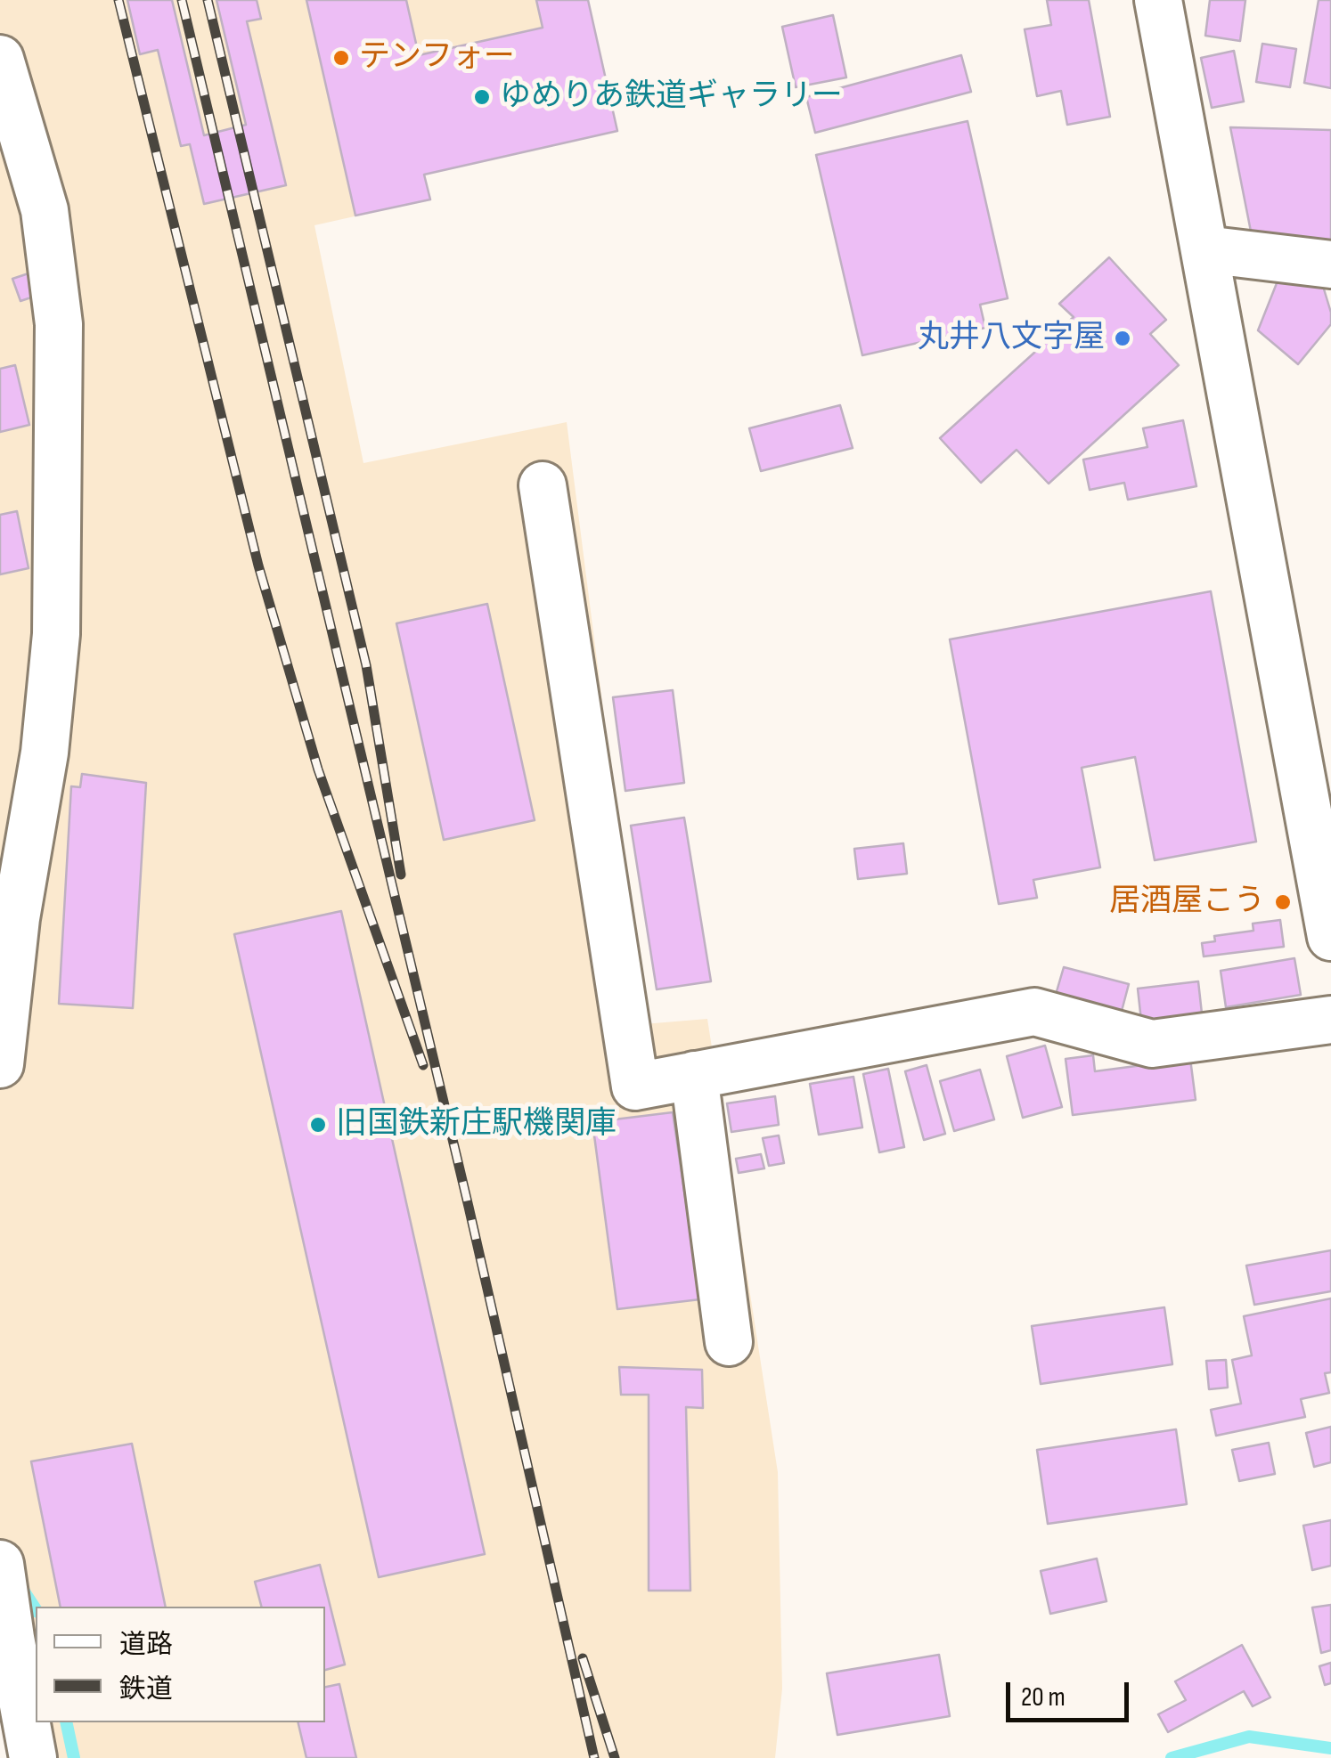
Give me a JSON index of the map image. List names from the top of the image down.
{
  "places": [
    "テンフォー",
    "ゆめりあ鉄道ギャラリー",
    "丸井八文字屋",
    "居酒屋こう",
    "旧国鉄新庄駅機関庫"
  ],
  "legend": ["道路", "鉄道"],
  "scale_bar": "20 m"
}
